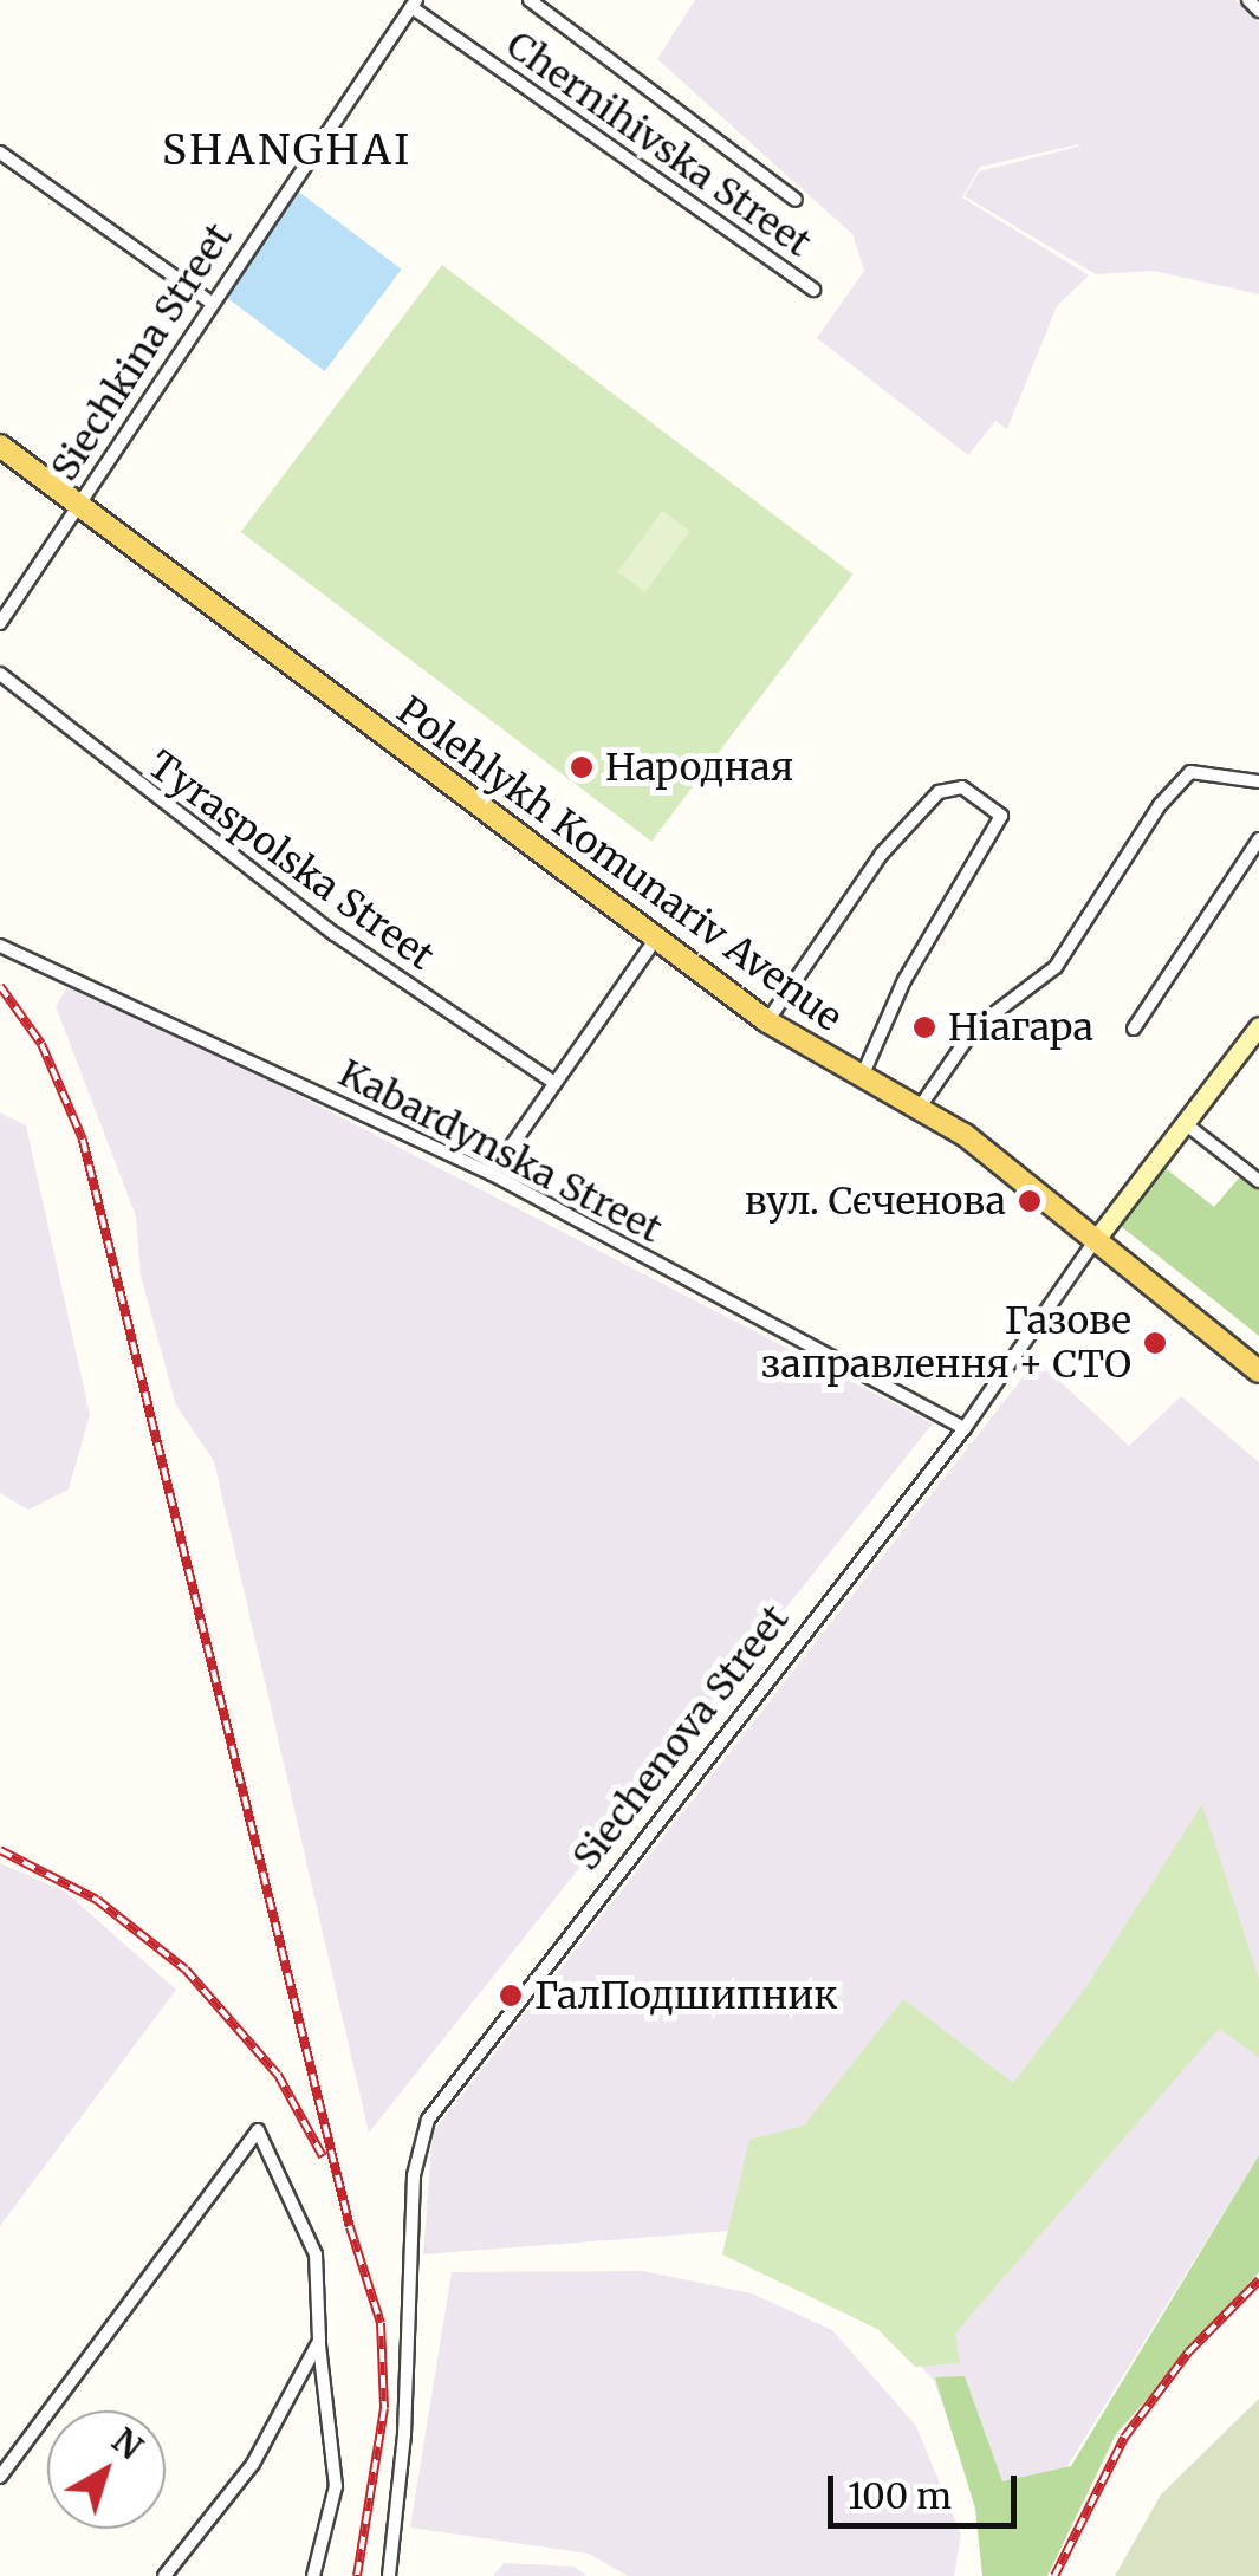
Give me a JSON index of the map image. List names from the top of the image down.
{
  "streets": {
    "main road": ["Polehlykh Komunariv Avenue"],
    "street": [
      "Chernihivska Street",
      "Siechkina Street",
      "Tyraspolska Street",
      "Kabardynska Street",
      "Siechenova Street"
    ]
  },
  "crossings": [
    ["Chernihivska Street", "Siechkina Street"],
    ["Siechkina Street", "Polehlykh Komunariv Avenue"],
    ["Polehlykh Komunariv Avenue", "Siechenova Street"],
    ["Kabardynska Street", "Siechenova Street"]
  ],
  "districts": ["SHANGHAI"],
  "places": [
    "Народная",
    "Ніагара",
    "вул. Сєченова",
    "Газове заправлення + СТО",
    "ГалПодшипник"
  ],
  "scale_bar": "100 m",
  "north": "top right"
}
